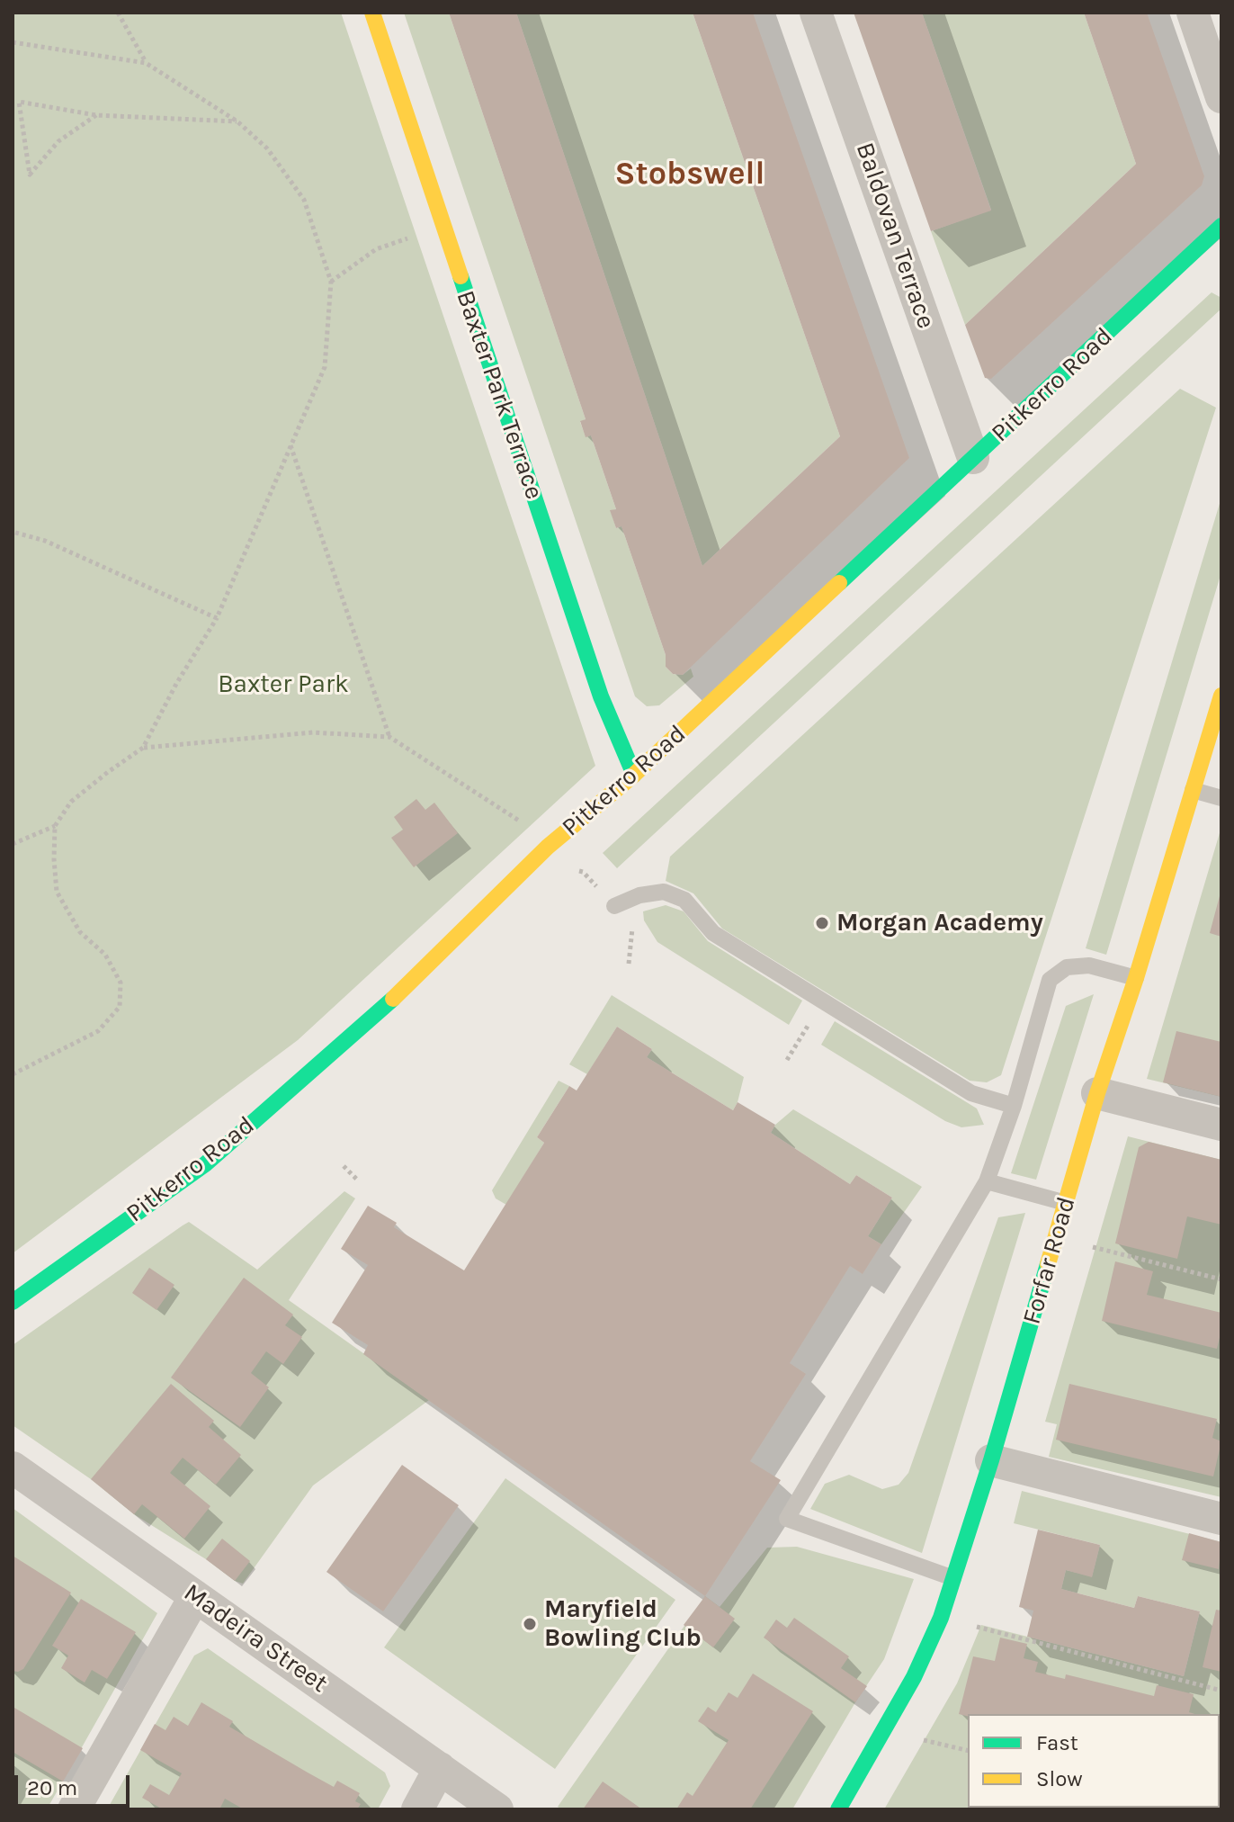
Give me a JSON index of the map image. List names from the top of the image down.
{
  "streets": {
    "street": [
      "Baldovan Terrace",
      "Pitkerro Road",
      "Baxter Park Terrace",
      "Forfar Road",
      "Madeira Street"
    ]
  },
  "crossings": [
    ["Baldovan Terrace", "Pitkerro Road"],
    ["Pitkerro Road", "Baxter Park Terrace"]
  ],
  "districts": ["Stobswell"],
  "parks": ["Baxter Park"],
  "places": ["Morgan Academy", "Maryfield Bowling Club"],
  "legend": ["Fast", "Slow"],
  "scale_bar": "20 m"
}
